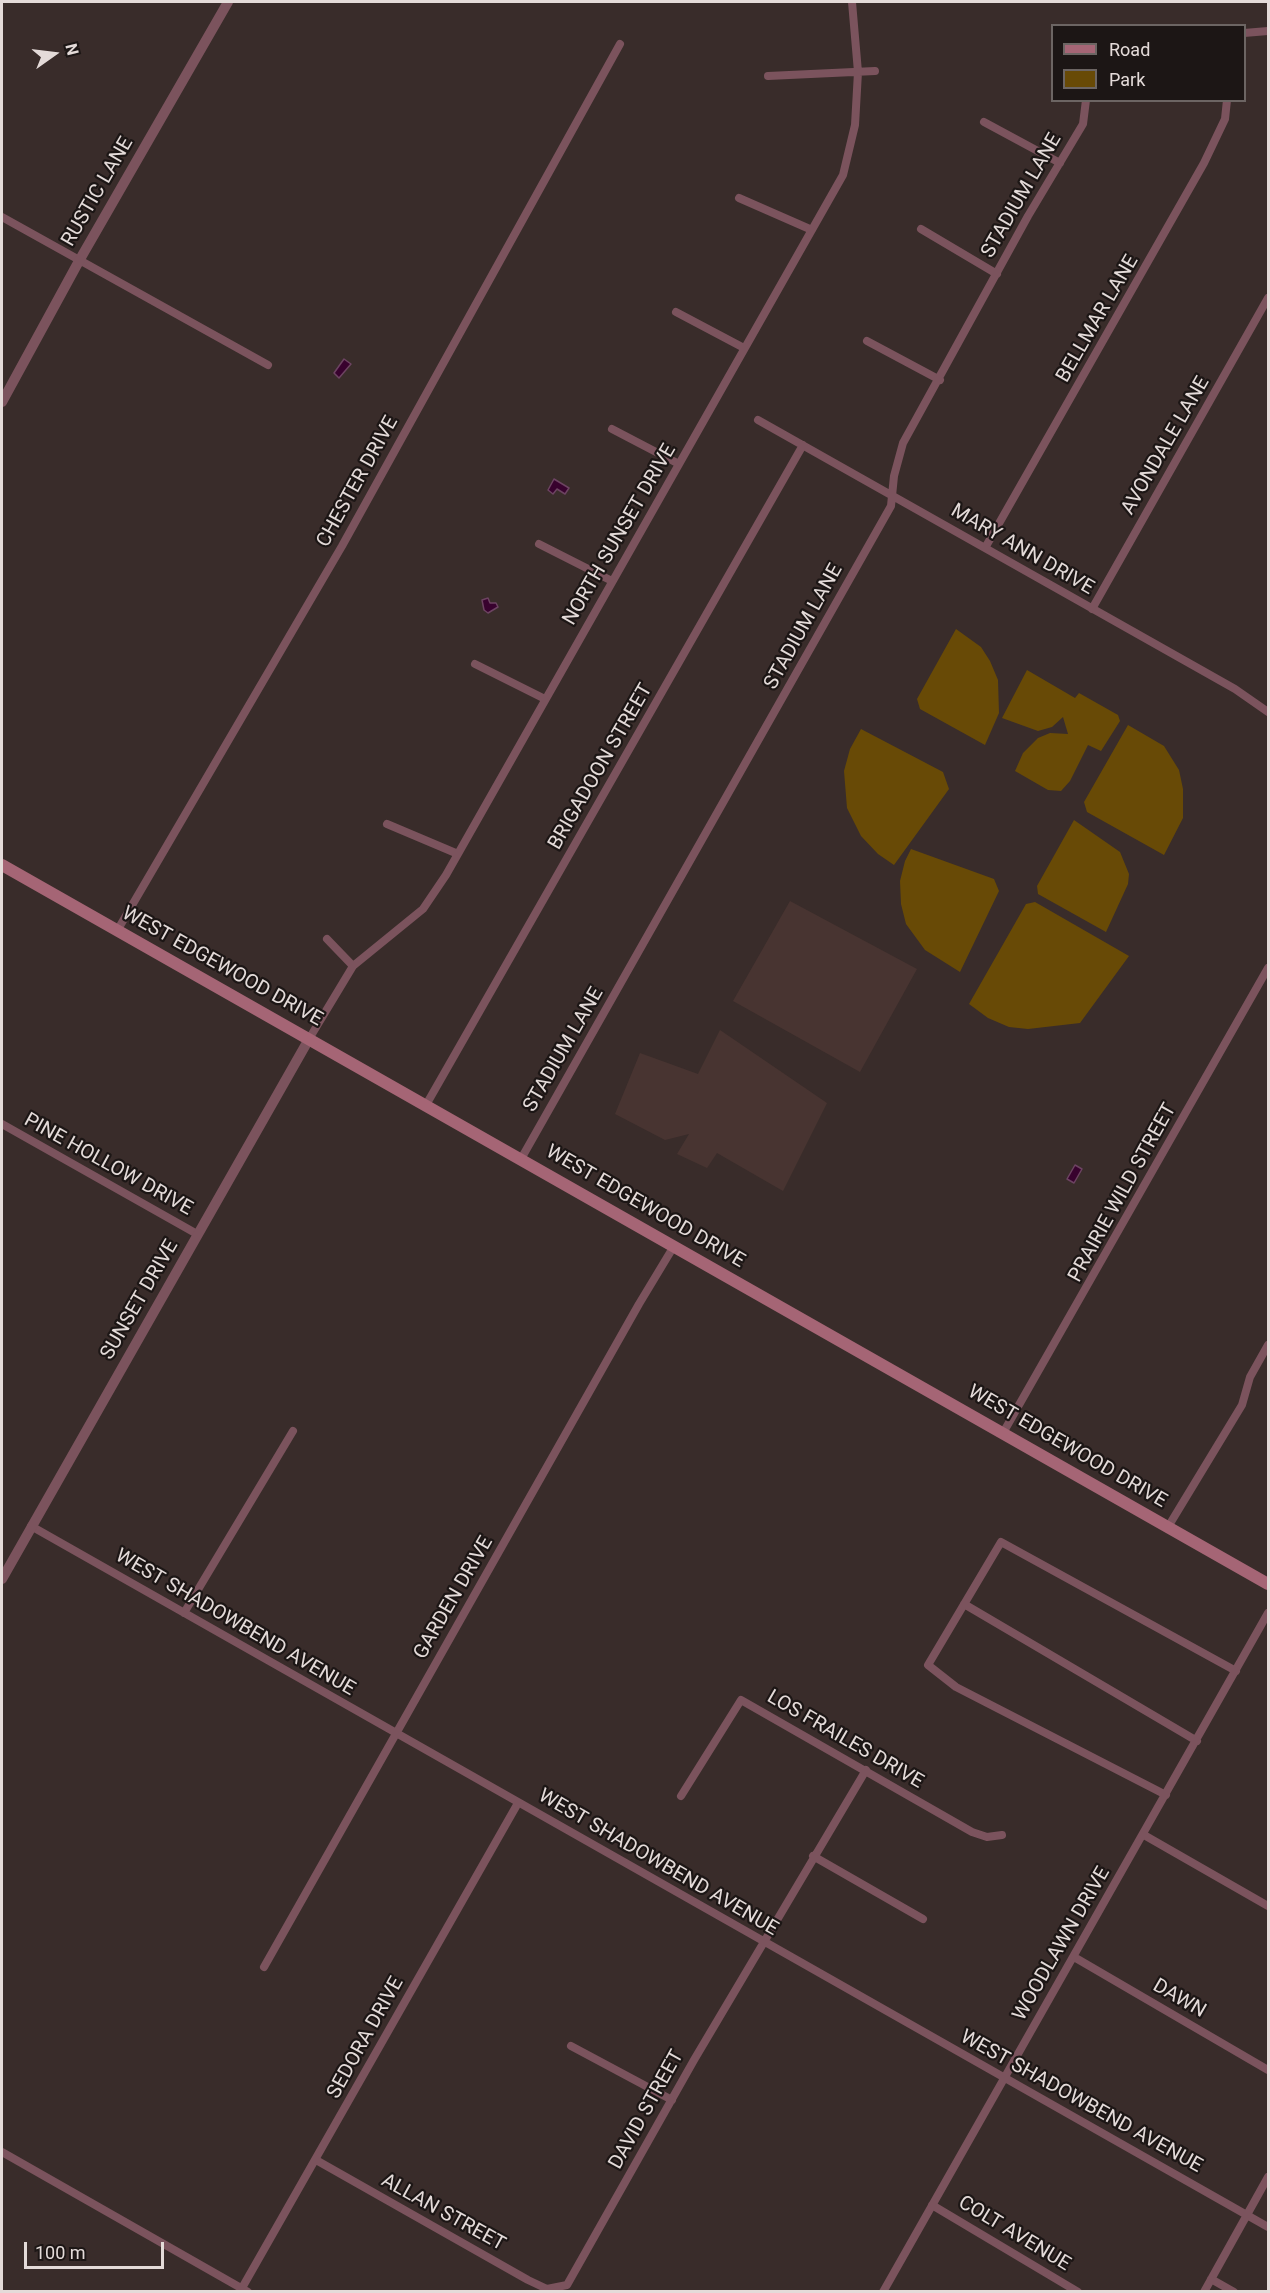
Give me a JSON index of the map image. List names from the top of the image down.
{
  "streets": {
    "main road": ["WEST EDGEWOOD DRIVE"],
    "street": [
      "RUSTIC LANE",
      "STADIUM LANE",
      "BELLMAR LANE",
      "AVONDALE LANE",
      "CHESTER DRIVE",
      "NORTH SUNSET DRIVE",
      "MARY ANN DRIVE",
      "BRIGADOON STREET",
      "PINE HOLLOW DRIVE",
      "PRAIRIE WILD STREET",
      "SUNSET DRIVE",
      "GARDEN DRIVE",
      "WEST SHADOWBEND AVENUE",
      "LOS FRAILES DRIVE",
      "WOODLAWN DRIVE",
      "DAWN",
      "SEDORA DRIVE",
      "DAVID STREET",
      "ALLAN STREET",
      "COLT AVENUE"
    ]
  },
  "crossings": [
    ["STADIUM LANE", "MARY ANN DRIVE"],
    ["STADIUM LANE", "WEST EDGEWOOD DRIVE"],
    ["BELLMAR LANE", "MARY ANN DRIVE"],
    ["AVONDALE LANE", "MARY ANN DRIVE"],
    ["CHESTER DRIVE", "WEST EDGEWOOD DRIVE"],
    ["NORTH SUNSET DRIVE", "WEST EDGEWOOD DRIVE"],
    ["NORTH SUNSET DRIVE", "SUNSET DRIVE"],
    ["MARY ANN DRIVE", "BRIGADOON STREET"],
    ["BRIGADOON STREET", "WEST EDGEWOOD DRIVE"],
    ["WEST EDGEWOOD DRIVE", "PRAIRIE WILD STREET"],
    ["WEST EDGEWOOD DRIVE", "SUNSET DRIVE"],
    ["WEST EDGEWOOD DRIVE", "GARDEN DRIVE"],
    ["PINE HOLLOW DRIVE", "SUNSET DRIVE"],
    ["SUNSET DRIVE", "WEST SHADOWBEND AVENUE"],
    ["GARDEN DRIVE", "WEST SHADOWBEND AVENUE"],
    ["WEST SHADOWBEND AVENUE", "WOODLAWN DRIVE"],
    ["WEST SHADOWBEND AVENUE", "SEDORA DRIVE"],
    ["WEST SHADOWBEND AVENUE", "DAVID STREET"],
    ["LOS FRAILES DRIVE", "DAVID STREET"],
    ["WOODLAWN DRIVE", "DAWN"],
    ["WOODLAWN DRIVE", "COLT AVENUE"],
    ["SEDORA DRIVE", "ALLAN STREET"],
    ["DAVID STREET", "ALLAN STREET"]
  ],
  "legend": ["Road", "Park"],
  "scale_bar": "100 m",
  "north": "right"
}
